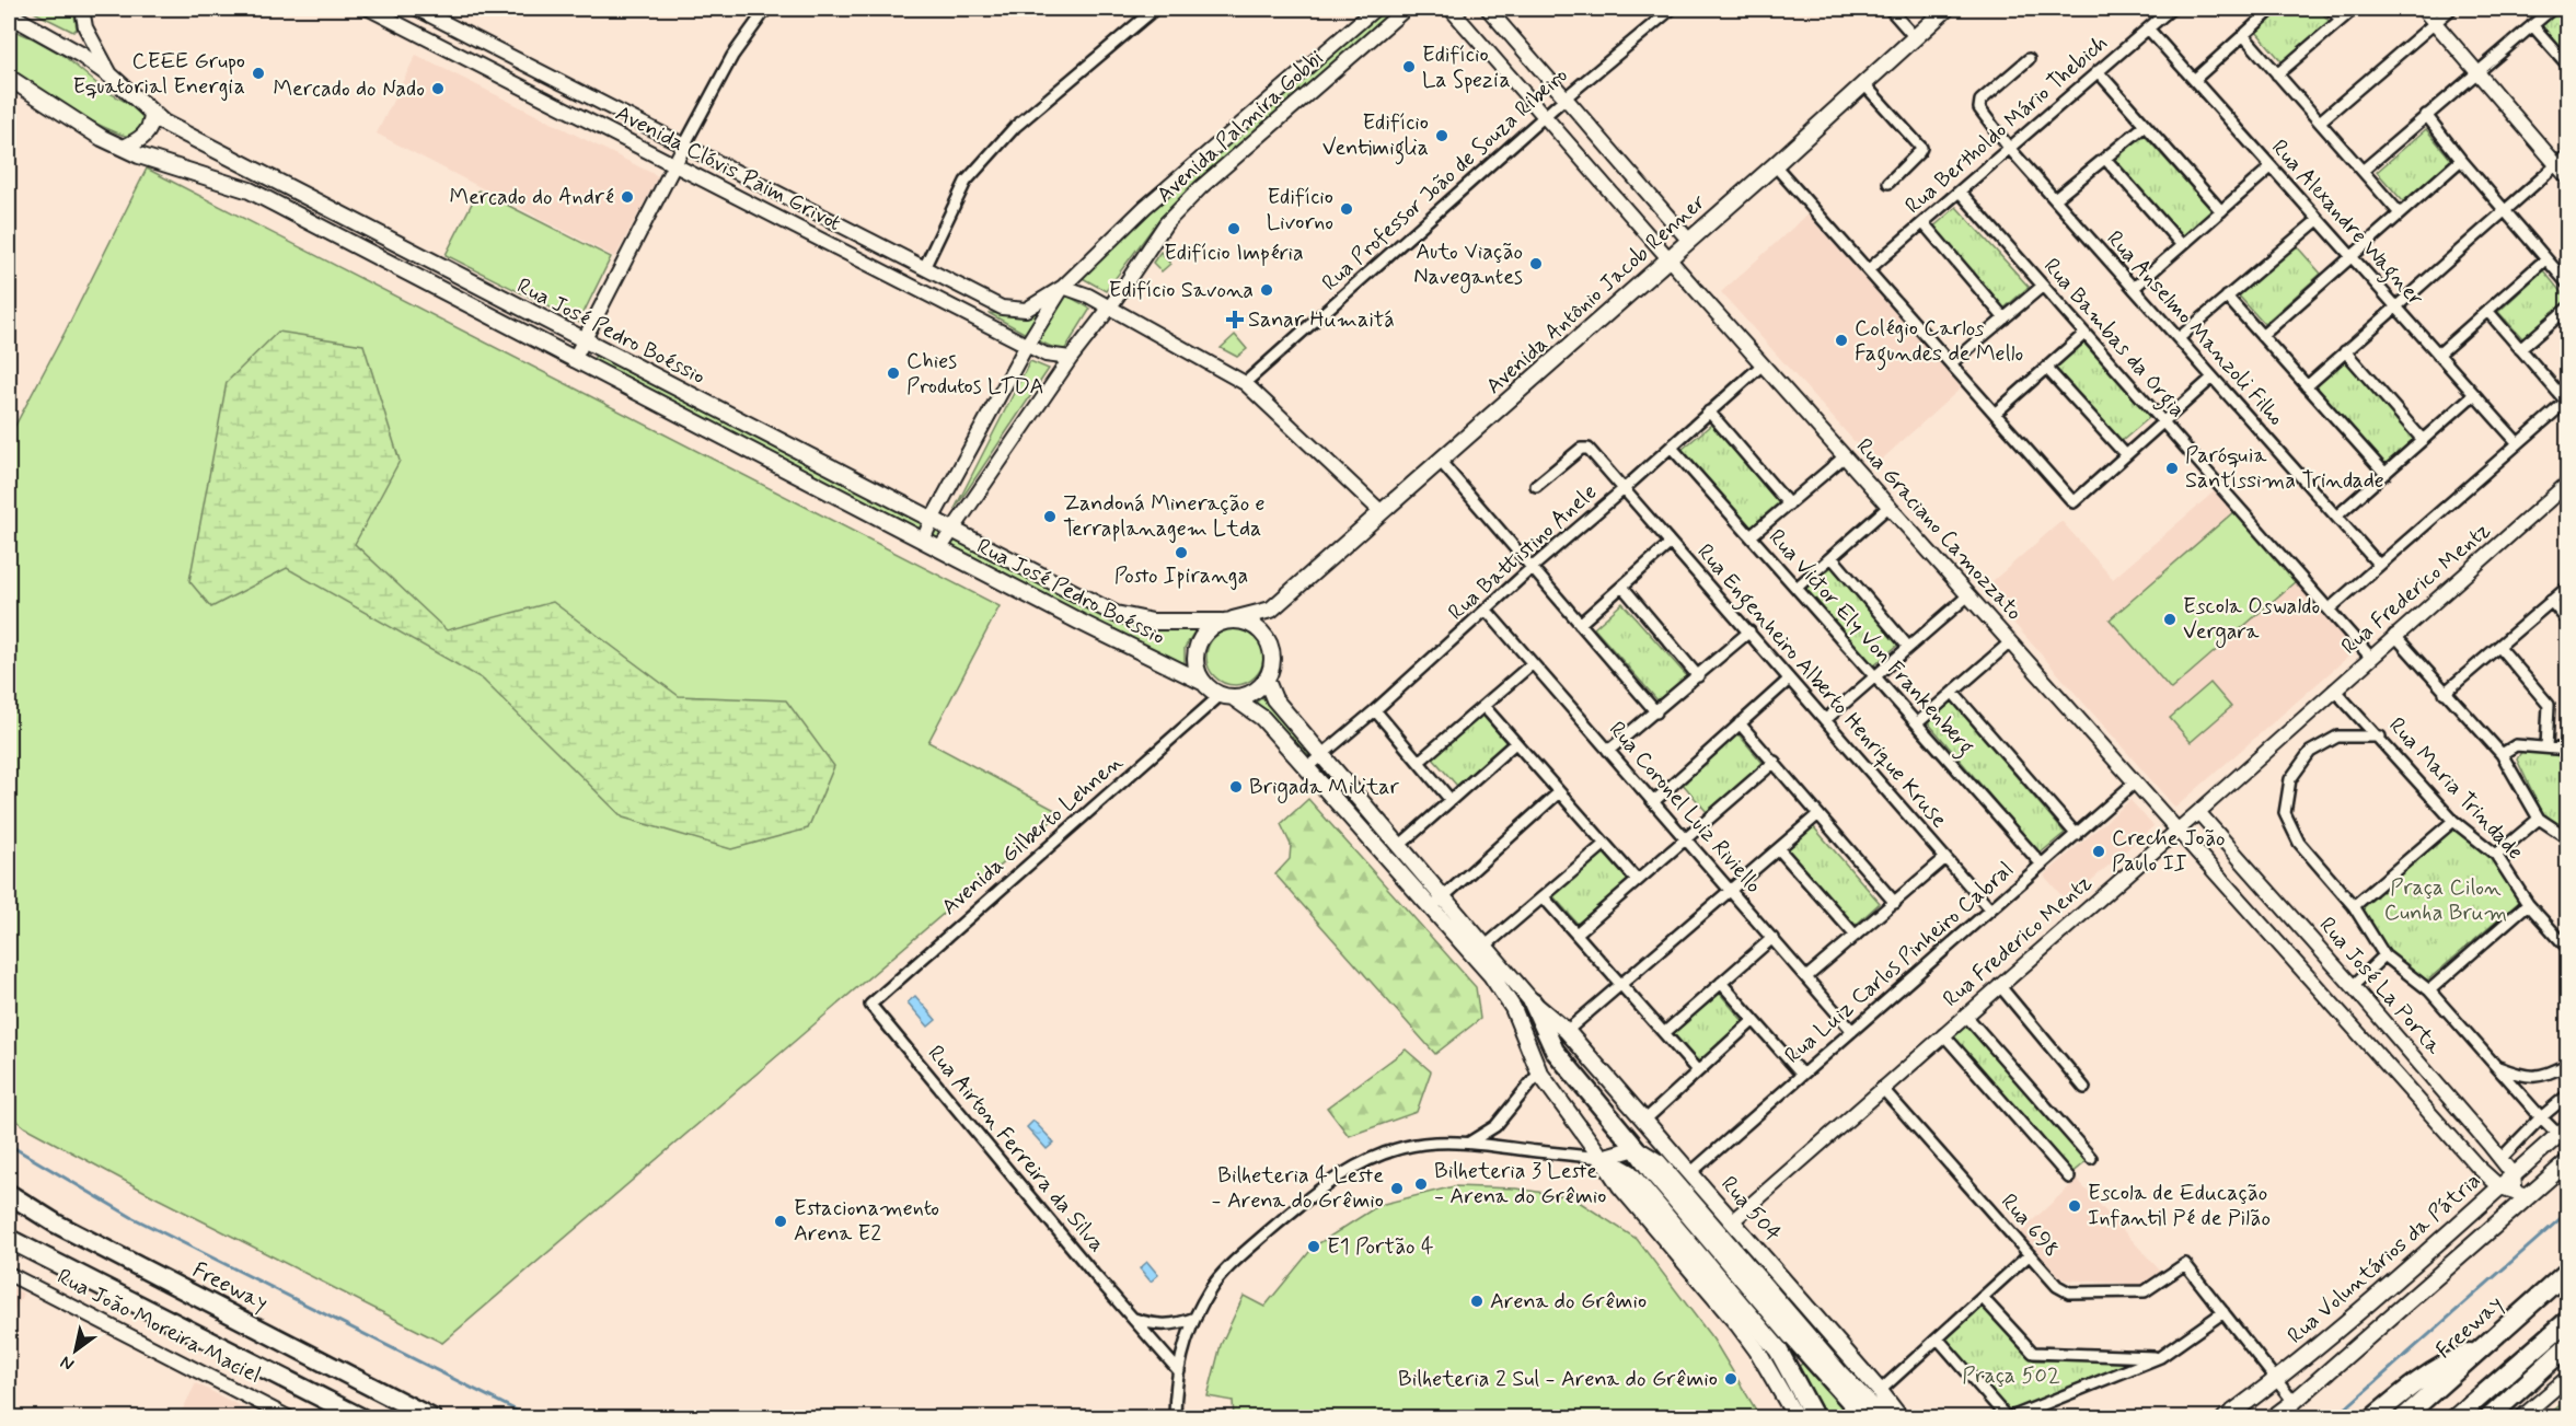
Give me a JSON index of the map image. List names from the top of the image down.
{
  "streets": {
    "highway": ["Freeway"],
    "main road": [
      "Avenida Antônio Jacob Renner",
      "Rua José Pedro Boéssio",
      "Rua 504",
      "Rua Voluntários da Pátria"
    ],
    "street": [
      "Rua Bertholdo Mário Thebich",
      "Avenida Palmira Gobbi",
      "Avenida Clóvis Paim Grivot",
      "Rua Professor João de Souza Ribeiro",
      "Rua Alexandre Wagner",
      "Rua Anselmo Manzoli Filho",
      "Rua Bambas da Orgia",
      "Rua Graciano Camozzato",
      "Rua Battistino Anele",
      "Rua Frederico Mentz",
      "Rua Victor Ely Von Frankenberg",
      "Rua Engenheiro Alberto Henrique Kruse",
      "Rua Maria Trindade",
      "Rua Coronel Luiz Riviello",
      "Avenida Gilberto Lehnen",
      "Rua Luiz Carlos Pinheiro Cabral",
      "Rua José La Porta",
      "Rua Airton Ferreira da Silva",
      "Rua 698",
      "Rua João Moreira Maciel"
    ]
  },
  "crossings": [
    ["Rua Bertholdo Mário Thebich", "Rua Alexandre Wagner"],
    ["Rua Bertholdo Mário Thebich", "Rua Anselmo Manzoli Filho"],
    ["Rua Bertholdo Mário Thebich", "Rua Bambas da Orgia"],
    ["Avenida Palmira Gobbi", "Avenida Clóvis Paim Grivot"],
    ["Avenida Palmira Gobbi", "Rua José Pedro Boéssio"],
    ["Rua Professor João de Souza Ribeiro", "Rua Graciano Camozzato"],
    ["Avenida Antônio Jacob Renner", "Rua José Pedro Boéssio"],
    ["Avenida Antônio Jacob Renner", "Rua Graciano Camozzato"],
    ["Avenida Antônio Jacob Renner", "Avenida Gilberto Lehnen"],
    ["Rua José Pedro Boéssio", "Avenida Gilberto Lehnen"],
    ["Rua Bambas da Orgia", "Rua Frederico Mentz"],
    ["Rua Graciano Camozzato", "Rua Battistino Anele"],
    ["Rua Graciano Camozzato", "Rua Frederico Mentz"],
    ["Rua Graciano Camozzato", "Rua Luiz Carlos Pinheiro Cabral"],
    ["Rua Battistino Anele", "Rua Victor Ely Von Frankenberg"],
    ["Rua Battistino Anele", "Rua Engenheiro Alberto Henrique Kruse"],
    ["Rua Battistino Anele", "Rua Coronel Luiz Riviello"],
    ["Rua Frederico Mentz", "Rua Maria Trindade"],
    ["Rua Frederico Mentz", "Rua José La Porta"],
    ["Rua Frederico Mentz", "Rua 504"],
    ["Rua Frederico Mentz", "Rua 698"],
    ["Rua Victor Ely Von Frankenberg", "Rua Luiz Carlos Pinheiro Cabral"],
    ["Rua Engenheiro Alberto Henrique Kruse", "Rua Luiz Carlos Pinheiro Cabral"],
    ["Rua Coronel Luiz Riviello", "Rua Luiz Carlos Pinheiro Cabral"],
    ["Avenida Gilberto Lehnen", "Rua Airton Ferreira da Silva"],
    ["Rua Luiz Carlos Pinheiro Cabral", "Rua 504"],
    ["Rua José La Porta", "Rua Voluntários da Pátria"]
  ],
  "parks": ["Praça Cilon Cunha Brum", "Praça 502"],
  "places": {
    "other": [
      "Edifício La Spezia",
      "CEEE Grupo Equatorial Energia",
      "Mercado do Nado",
      "Edifício Ventimiglia",
      "Mercado do André",
      "Edifício Livorno",
      "Edifício Impéria",
      "Auto Viação Navegantes",
      "Edifício Savona",
      "Colégio Carlos Fagundes de Mello",
      "Chies Produtos LTDA",
      "Paróquia Santíssima Trindade",
      "Zandoná Mineração e Terraplanagem Ltda",
      "Posto Ipiranga",
      "Escola Oswaldo Vergara",
      "Brigada Militar",
      "Creche João Paulo II",
      "Bilheteria 3 Leste - Arena do Grêmio",
      "Bilheteria 4 Leste - Arena do Grêmio",
      "Escola de Educação Infantil Pé de Pilão",
      "Estacionamento Arena E2",
      "E1 Portão 4",
      "Arena do Grêmio",
      "Bilheteria 2 Sul - Arena do Grêmio"
    ],
    "health": ["Sanar Humaitá"]
  },
  "north": "bottom left"
}
